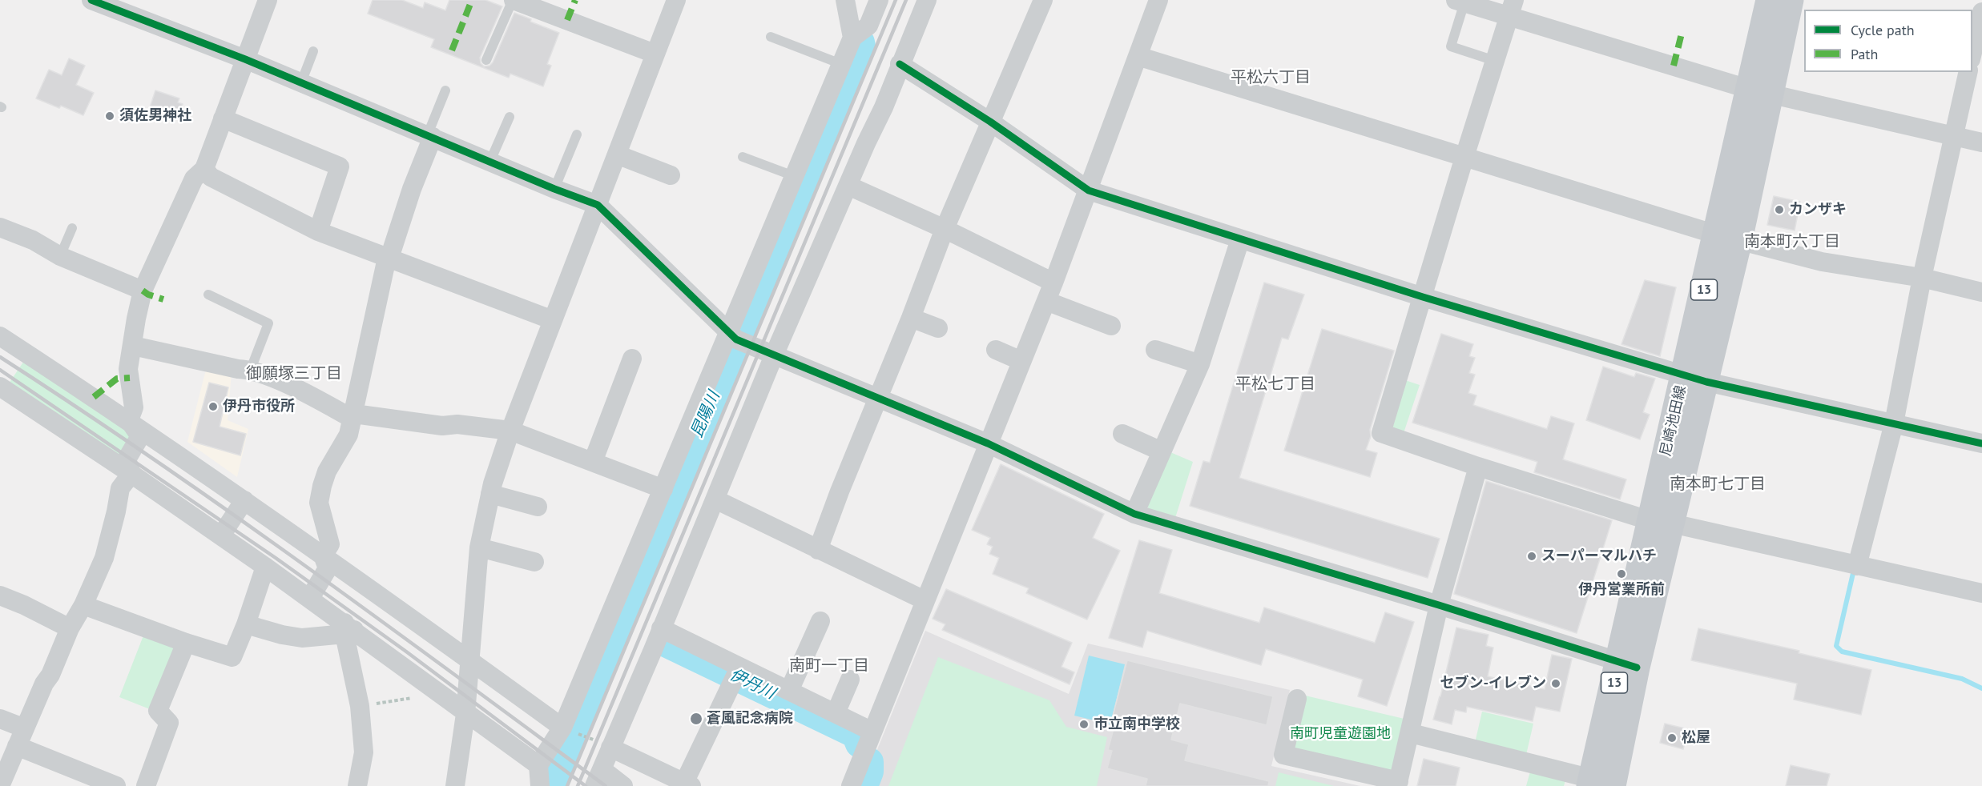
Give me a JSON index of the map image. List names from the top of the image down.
{
  "streets": {
    "main road": ["13", "尼崎池田線"]
  },
  "districts": [
    "平松六丁目",
    "南本町六丁目",
    "御願塚三丁目",
    "平松七丁目",
    "南本町七丁目",
    "南町一丁目"
  ],
  "water": ["昆陽川", "伊丹川"],
  "parks": ["南町児童遊園地"],
  "places": [
    "須佐男神社",
    "カンザキ",
    "伊丹市役所",
    "スーパーマルハチ",
    "伊丹営業所前",
    "セブン-イレブン",
    "蒼風記念病院",
    "市立南中学校",
    "松屋"
  ],
  "legend": ["Cycle path", "Path"]
}
